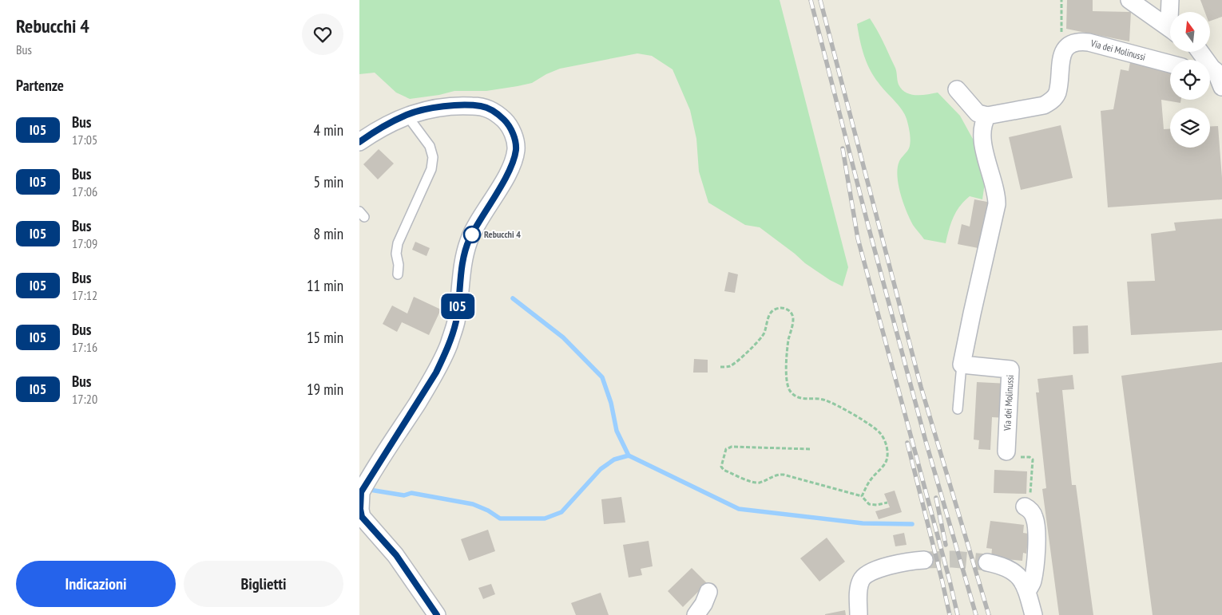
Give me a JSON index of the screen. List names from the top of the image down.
{
  "streets": {
    "street": ["Via dei Molinussi"]
  },
  "places": ["Rebucchi 4"],
  "lines": ["bus line I05"],
  "north": "top",
  "page": {
    "heading": [
      ["Rebucchi 4", "Bus"],
      "Partenze"
    ],
    "on_map": "I05",
    "list": [
      {
        "mark": "I05",
        "name": "Bus",
        "note": "17:05",
        "value": "4 min"
      },
      {
        "mark": "I05",
        "name": "Bus",
        "note": "17:06",
        "value": "5 min"
      },
      {
        "mark": "I05",
        "name": "Bus",
        "note": "17:09",
        "value": "8 min"
      },
      {
        "mark": "I05",
        "name": "Bus",
        "note": "17:12",
        "value": "11 min"
      },
      {
        "mark": "I05",
        "name": "Bus",
        "note": "17:16",
        "value": "15 min"
      },
      {
        "mark": "I05",
        "name": "Bus",
        "note": "17:20",
        "value": "19 min"
      }
    ],
    "buttons": ["Indicazioni", "Biglietti"]
  }
}
